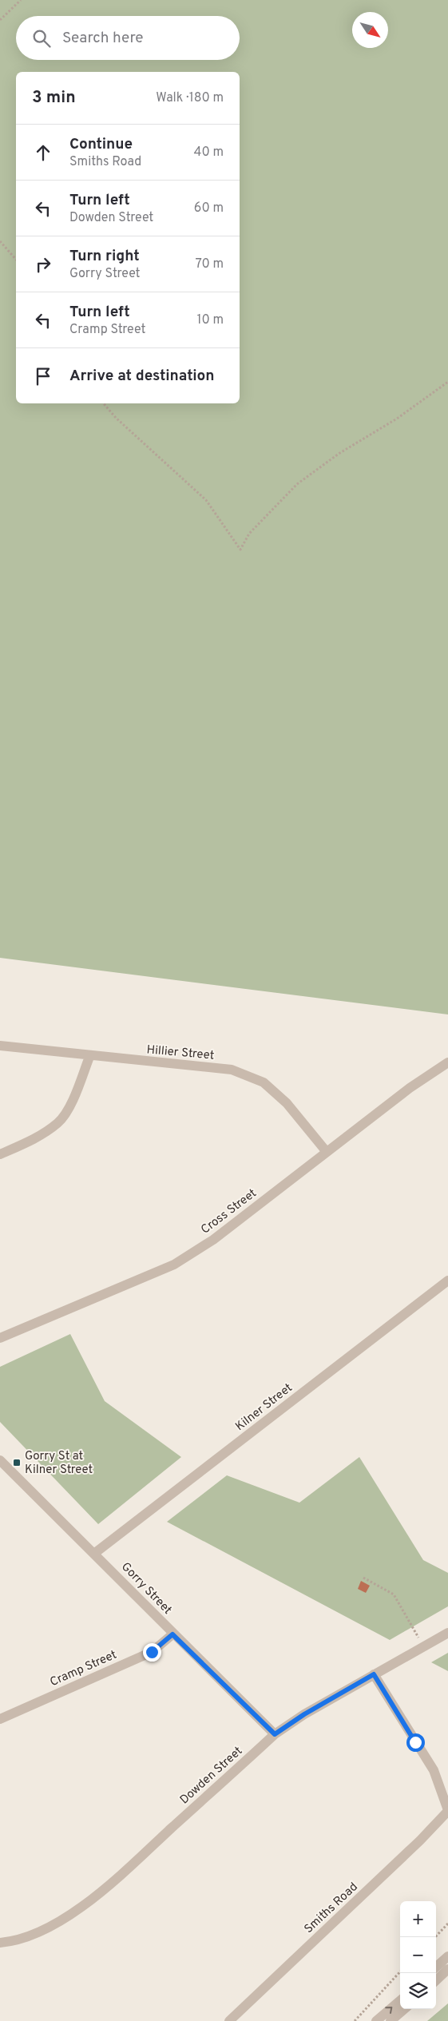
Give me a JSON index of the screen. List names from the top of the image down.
{
  "streets": {
    "street": [
      "Hillier Street",
      "Cross Street",
      "Kilner Street",
      "Gorry Street",
      "Cramp Street",
      "Dowden Street",
      "Smiths Road"
    ]
  },
  "crossings": [
    ["Hillier Street", "Cross Street"],
    ["Kilner Street", "Gorry Street"],
    ["Gorry Street", "Cramp Street"],
    ["Gorry Street", "Dowden Street"],
    ["Dowden Street", "Smiths Road"]
  ],
  "places": {
    "transit": ["Gorry St at Kilner Street"]
  },
  "north": "bottom right",
  "page": {
    "search": "Search here",
    "heading": ["3 min", "Walk · 180 m"],
    "list": [
      ["Continue", "Smiths Road", "40 m"],
      ["Turn left", "Dowden Street", "60 m"],
      ["Turn right", "Gorry Street", "70 m"],
      ["Turn left", "Cramp Street", "10 m"],
      "Arrive at destination"
    ],
    "map_buttons": ["+", "−"]
  }
}
